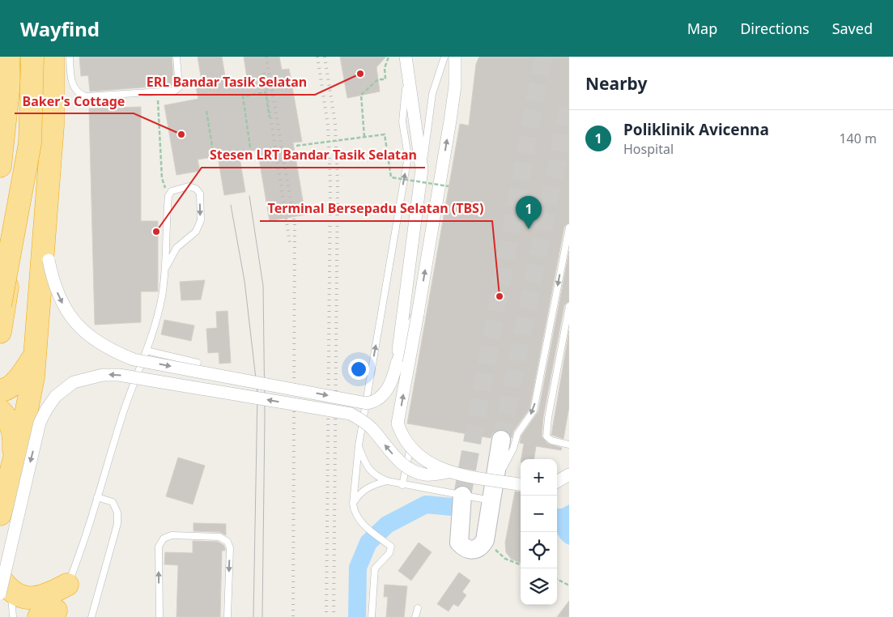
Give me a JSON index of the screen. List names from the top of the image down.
{
  "places": [
    "ERL Bandar Tasik Selatan",
    "Baker's Cottage",
    "Stesen LRT Bandar Tasik Selatan",
    "Terminal Bersepadu Selatan (TBS)"
  ],
  "page": {
    "header": "Wayfind",
    "nav": ["Map", "Directions", "Saved"],
    "heading": "Nearby",
    "list": [
      {
        "mark": "1",
        "name": "Poliklinik Avicenna",
        "note": "Hospital",
        "value": "140 m"
      }
    ],
    "pins": "1",
    "map_buttons": ["+", "−"]
  }
}
